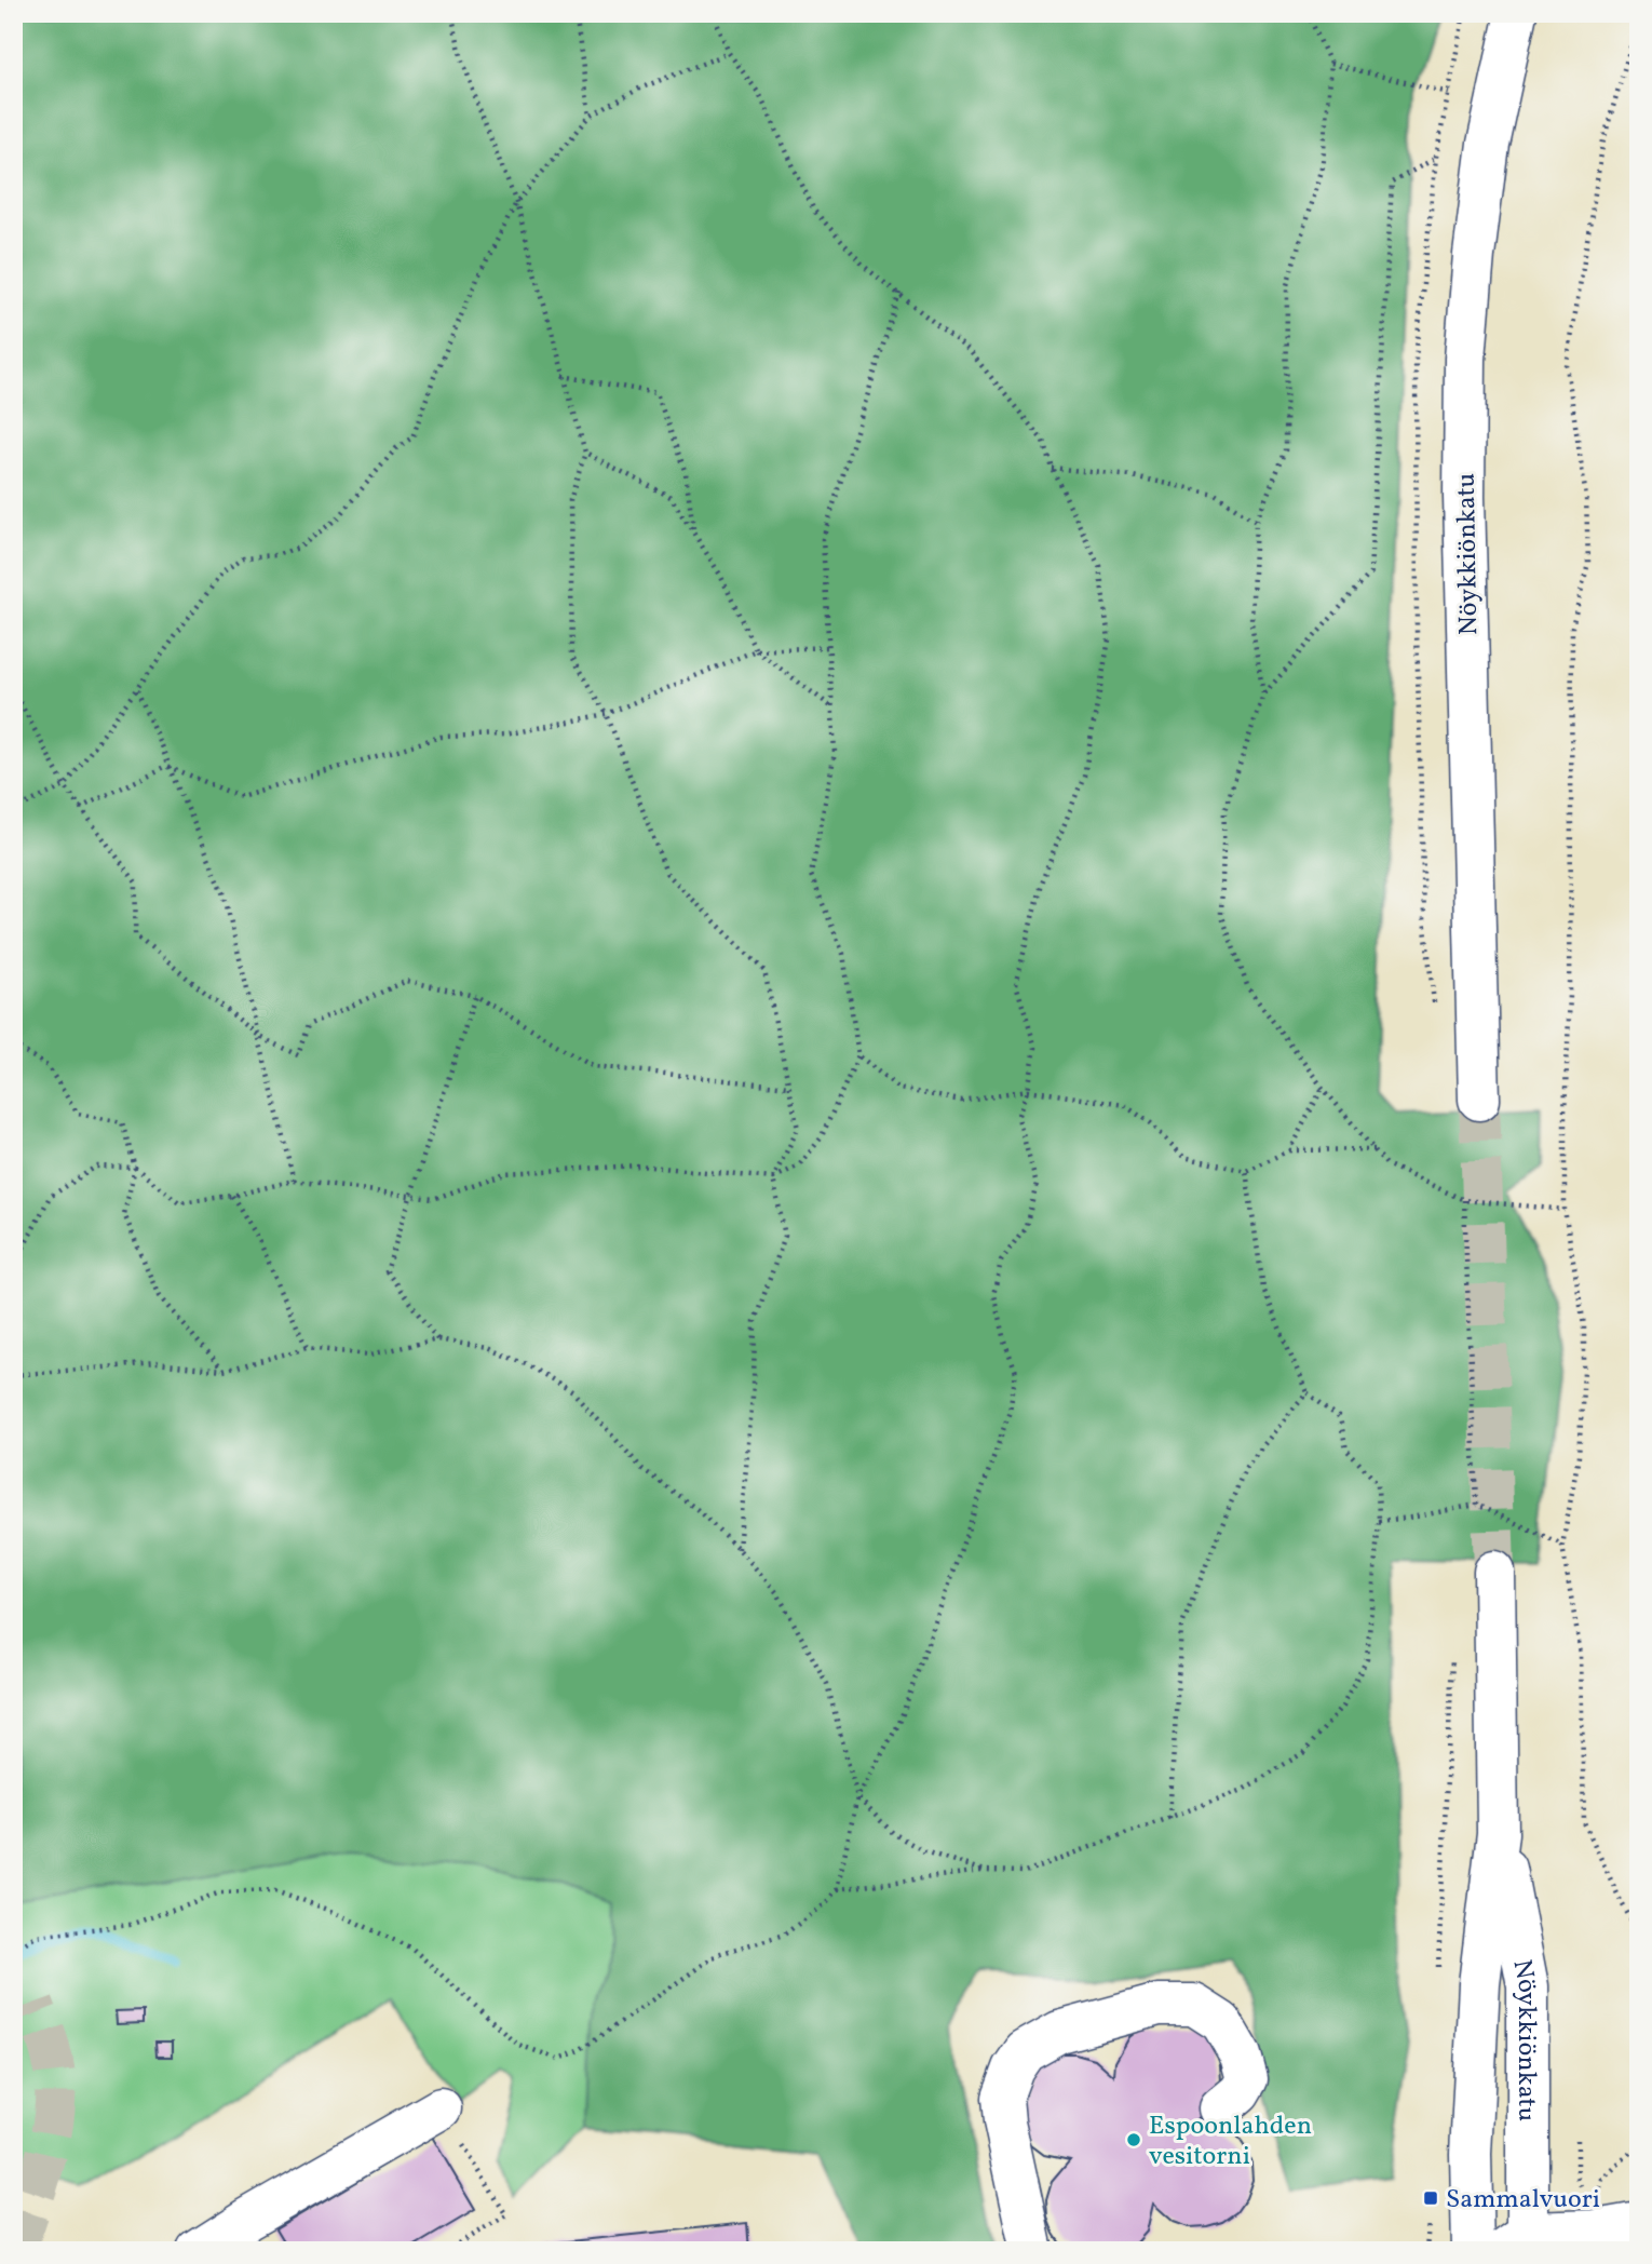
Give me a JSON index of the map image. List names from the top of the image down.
{
  "streets": {
    "main road": ["Nöykkiönkatu"]
  },
  "places": {
    "other": ["Espoonlahden vesitorni"],
    "transit": ["Sammalvuori"]
  }
}
